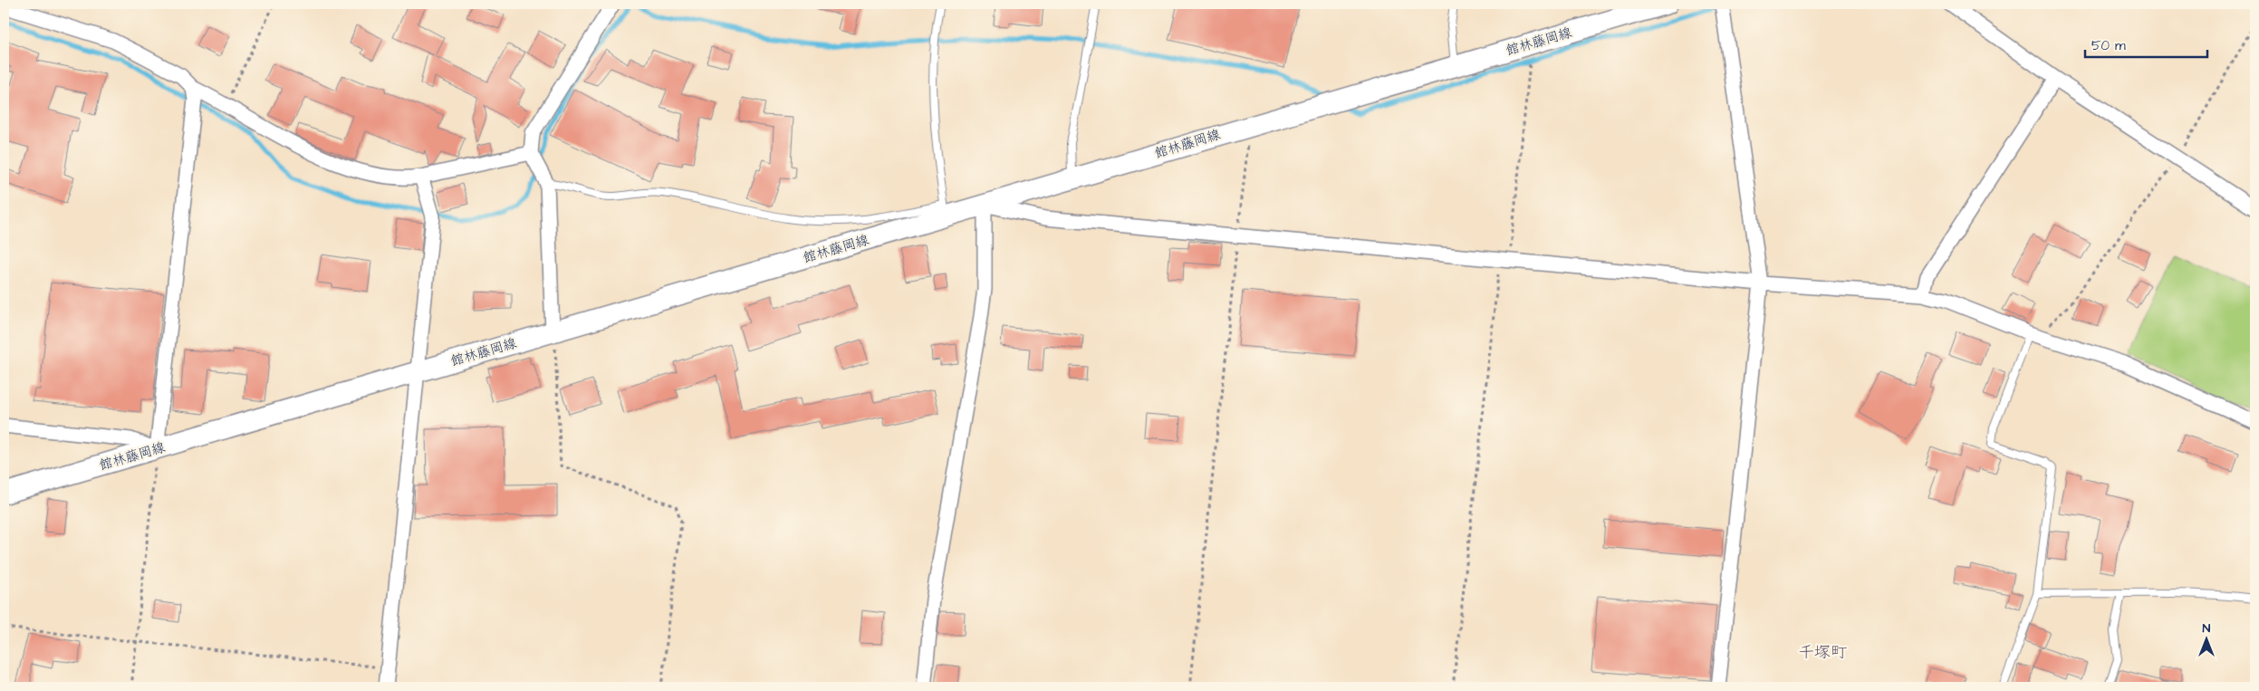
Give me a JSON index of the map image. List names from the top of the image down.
{
  "streets": {
    "main road": ["館林藤岡線"]
  },
  "districts": ["千塚町"],
  "scale_bar": "50 m",
  "north": "top"
}
